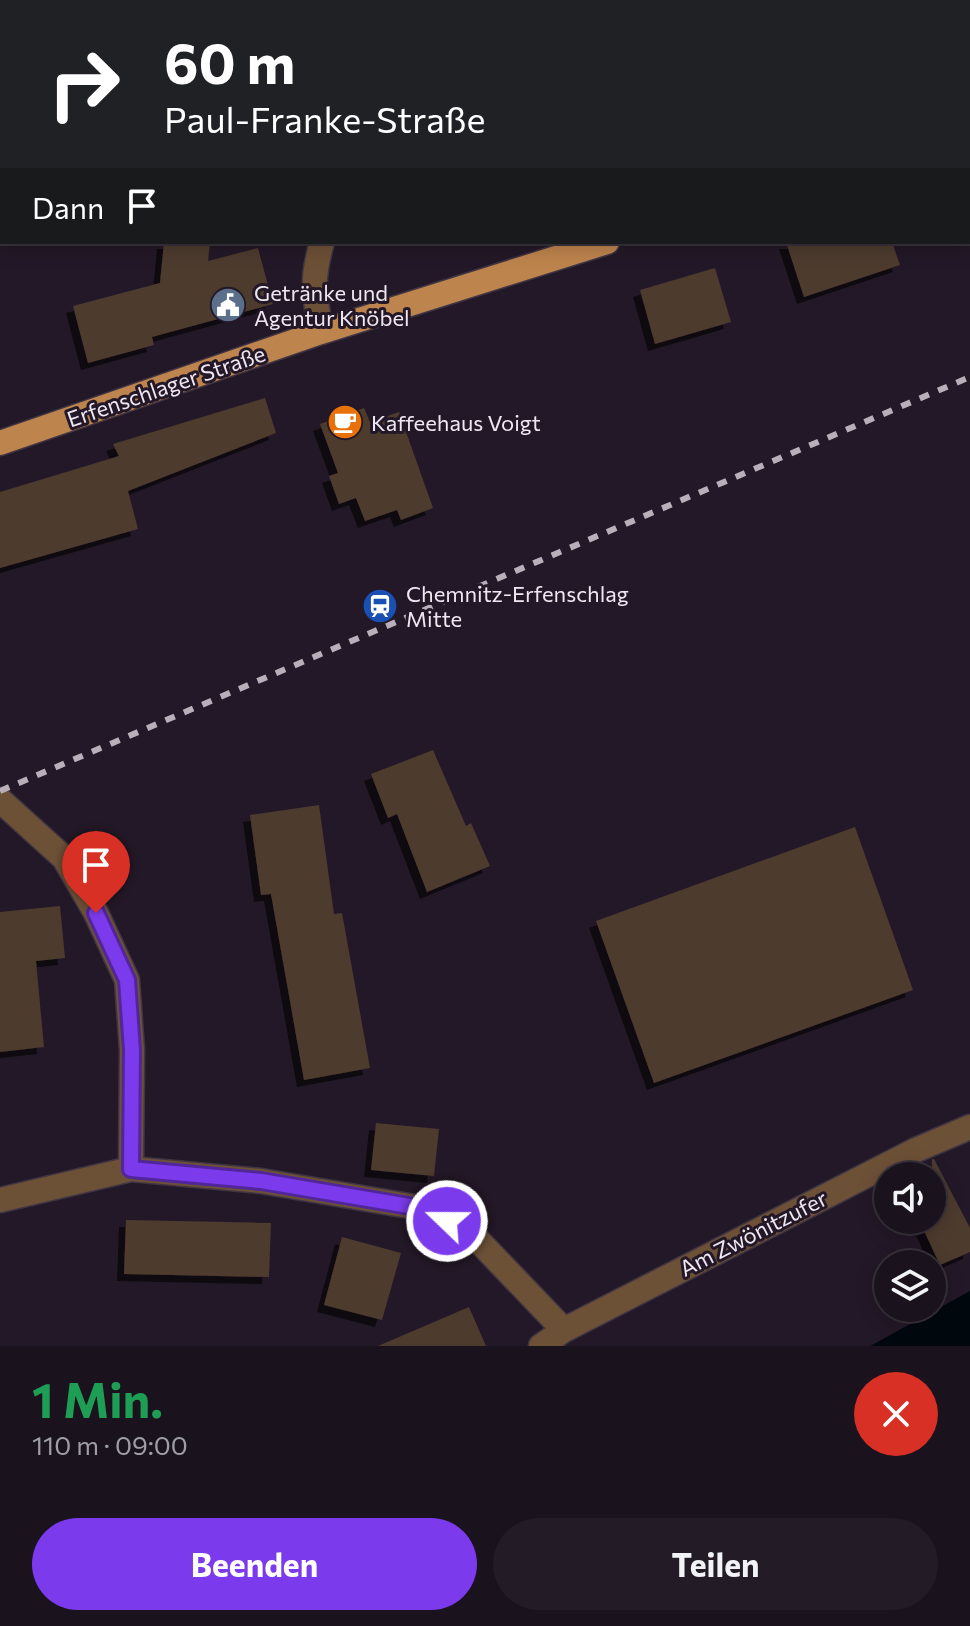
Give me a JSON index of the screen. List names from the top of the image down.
{
  "streets": {
    "main road": ["Erfenschlager Straße"],
    "street": ["Am Zwönitzufer"]
  },
  "places": {
    "public building": ["Getränke und Agentur Knöbel"],
    "cafe": ["Kaffeehaus Voigt"],
    "station": ["Chemnitz-Erfenschlag Mitte"]
  },
  "page": {
    "turn": ["60 m", "Paul-Franke-Straße"],
    "then": "Dann",
    "heading": ["1 Min.", "110 m · 09:00"],
    "buttons": ["Beenden", "Teilen"]
  }
}
